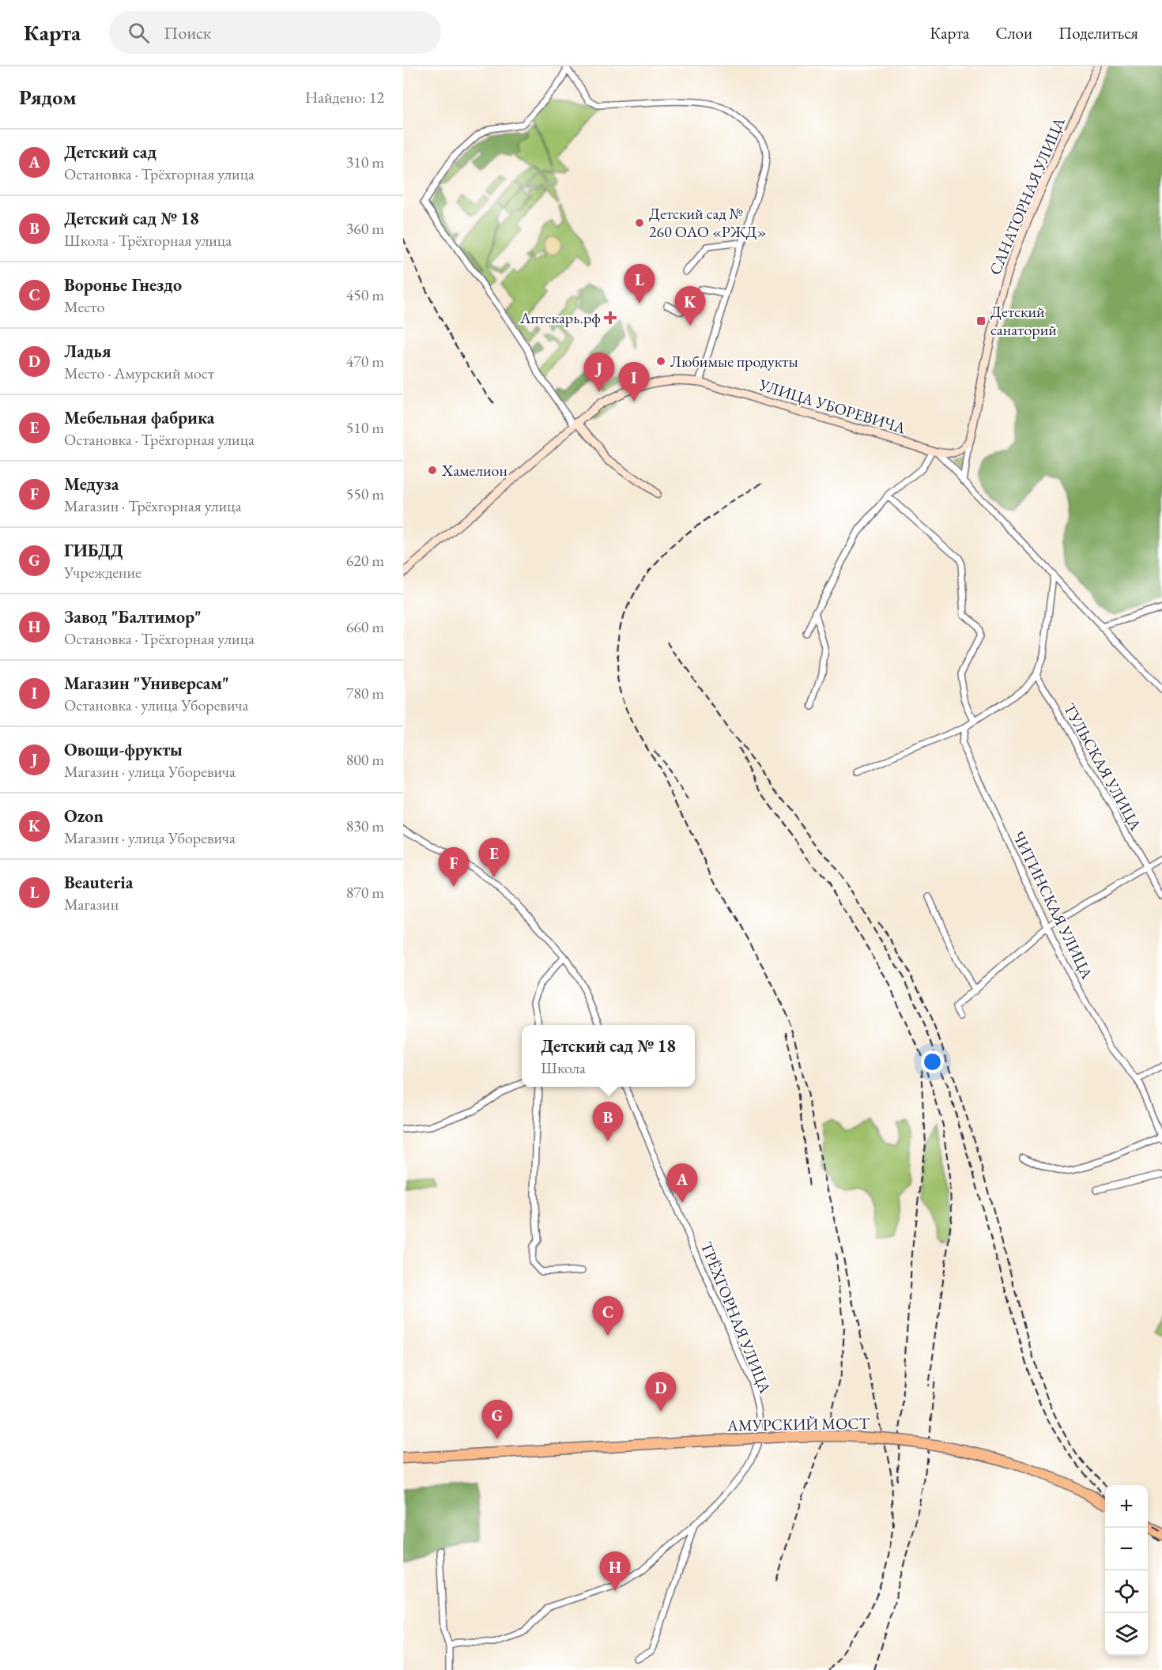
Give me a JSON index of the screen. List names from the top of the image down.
{
  "streets": {
    "highway": ["АМУРСКИЙ МОСТ"],
    "main road": ["САНАТОРНАЯ УЛИЦА", "УЛИЦА УБОРЕВИЧА"],
    "street": ["ТУЛЬСКАЯ УЛИЦА", "ЧИТИНСКАЯ УЛИЦА", "ТРЁХГОРНАЯ УЛИЦА"]
  },
  "places": {
    "other": ["Детский сад № 260 ОАО «РЖД»", "Любимые продукты", "Хамелион"],
    "health": ["Аптекарь.рф"],
    "transit": ["Детский санаторий"]
  },
  "page": {
    "header": "Карта",
    "search": "Поиск",
    "nav": ["Карта", "Слои", "Поделиться"],
    "heading": ["Рядом", "Найдено: 12"],
    "list": [
      {
        "mark": "A",
        "name": "Детский сад",
        "note": "Остановка · Трёхгорная улица",
        "value": "310 m"
      },
      {
        "mark": "B",
        "name": "Детский сад № 18",
        "note": "Школа · Трёхгорная улица",
        "value": "360 m"
      },
      {
        "mark": "C",
        "name": "Воронье Гнездо",
        "note": "Место",
        "value": "450 m"
      },
      {
        "mark": "D",
        "name": "Ладья",
        "note": "Место · Амурский мост",
        "value": "470 m"
      },
      {
        "mark": "E",
        "name": "Мебельная фабрика",
        "note": "Остановка · Трёхгорная улица",
        "value": "510 m"
      },
      {
        "mark": "F",
        "name": "Медуза",
        "note": "Магазин · Трёхгорная улица",
        "value": "550 m"
      },
      {
        "mark": "G",
        "name": "ГИБДД",
        "note": "Учреждение",
        "value": "620 m"
      },
      {
        "mark": "H",
        "name": "Завод \"Балтимор\"",
        "note": "Остановка · Трёхгорная улица",
        "value": "660 m"
      },
      {
        "mark": "I",
        "name": "Магазин \"Универсам\"",
        "note": "Остановка · улица Уборевича",
        "value": "780 m"
      },
      {
        "mark": "J",
        "name": "Овощи-фрукты",
        "note": "Магазин · улица Уборевича",
        "value": "800 m"
      },
      {
        "mark": "K",
        "name": "Ozon",
        "note": "Магазин · улица Уборевича",
        "value": "830 m"
      },
      {
        "mark": "L",
        "name": "Beauteria",
        "note": "Магазин",
        "value": "870 m"
      }
    ],
    "pins": [
      "L",
      "K",
      "J",
      "I",
      "E",
      "F",
      "B",
      "A",
      "C",
      "D",
      "G",
      "H"
    ],
    "popup": ["Детский сад № 18", "Школа"],
    "map_buttons": ["+", "−"]
  }
}
